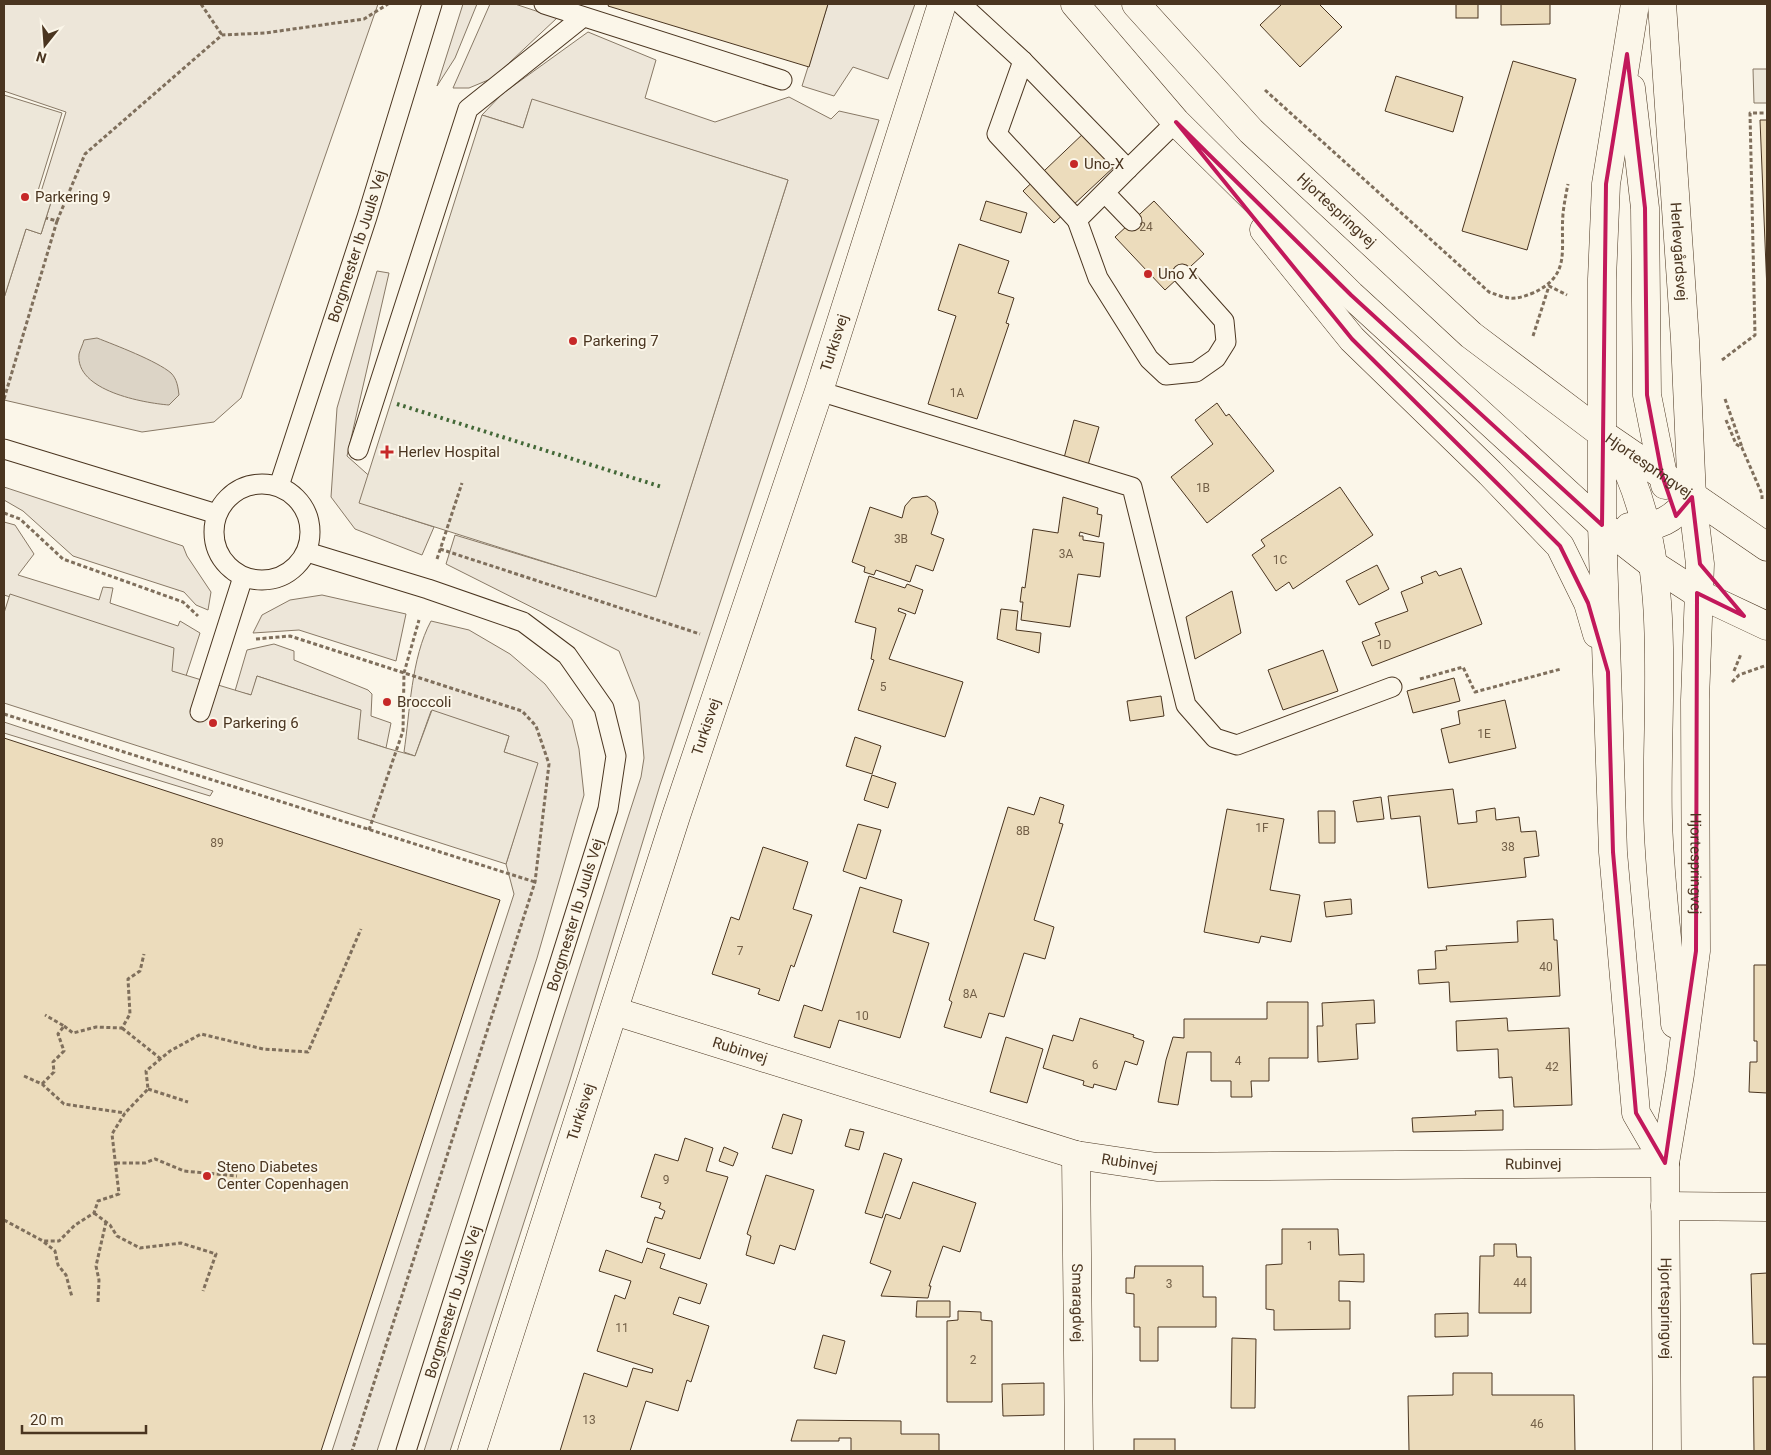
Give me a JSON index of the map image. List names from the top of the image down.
{
  "streets": {
    "street": [
      "Hjortespringvej",
      "Herlevgårdsvej",
      "Turkisvej",
      "Rubinvej",
      "Smaragdvej"
    ],
    "lane": ["Borgmester Ib Juuls Vej"]
  },
  "crossings": [
    ["Hjortespringvej", "Herlevgårdsvej"],
    ["Hjortespringvej", "Rubinvej"],
    ["Turkisvej", "Rubinvej"],
    ["Rubinvej", "Smaragdvej"]
  ],
  "places": {
    "other": [
      "Uno-X",
      "Parkering 9",
      "Uno X",
      "Parkering 7",
      "Broccoli",
      "Parkering 6",
      "Steno Diabetes Center Copenhagen"
    ],
    "health": ["Herlev Hospital"]
  },
  "house_numbers": [
    "24",
    "1A",
    "1B",
    "3B",
    "3A",
    "1C",
    "1D",
    "5",
    "1E",
    "1F",
    "8B",
    "89",
    "38",
    "7",
    "40",
    "8A",
    "10",
    "4",
    "6",
    "42",
    "9",
    "1",
    "44",
    "3",
    "11",
    "2",
    "13",
    "46"
  ],
  "scale_bar": "20 m",
  "north": "bottom"
}
